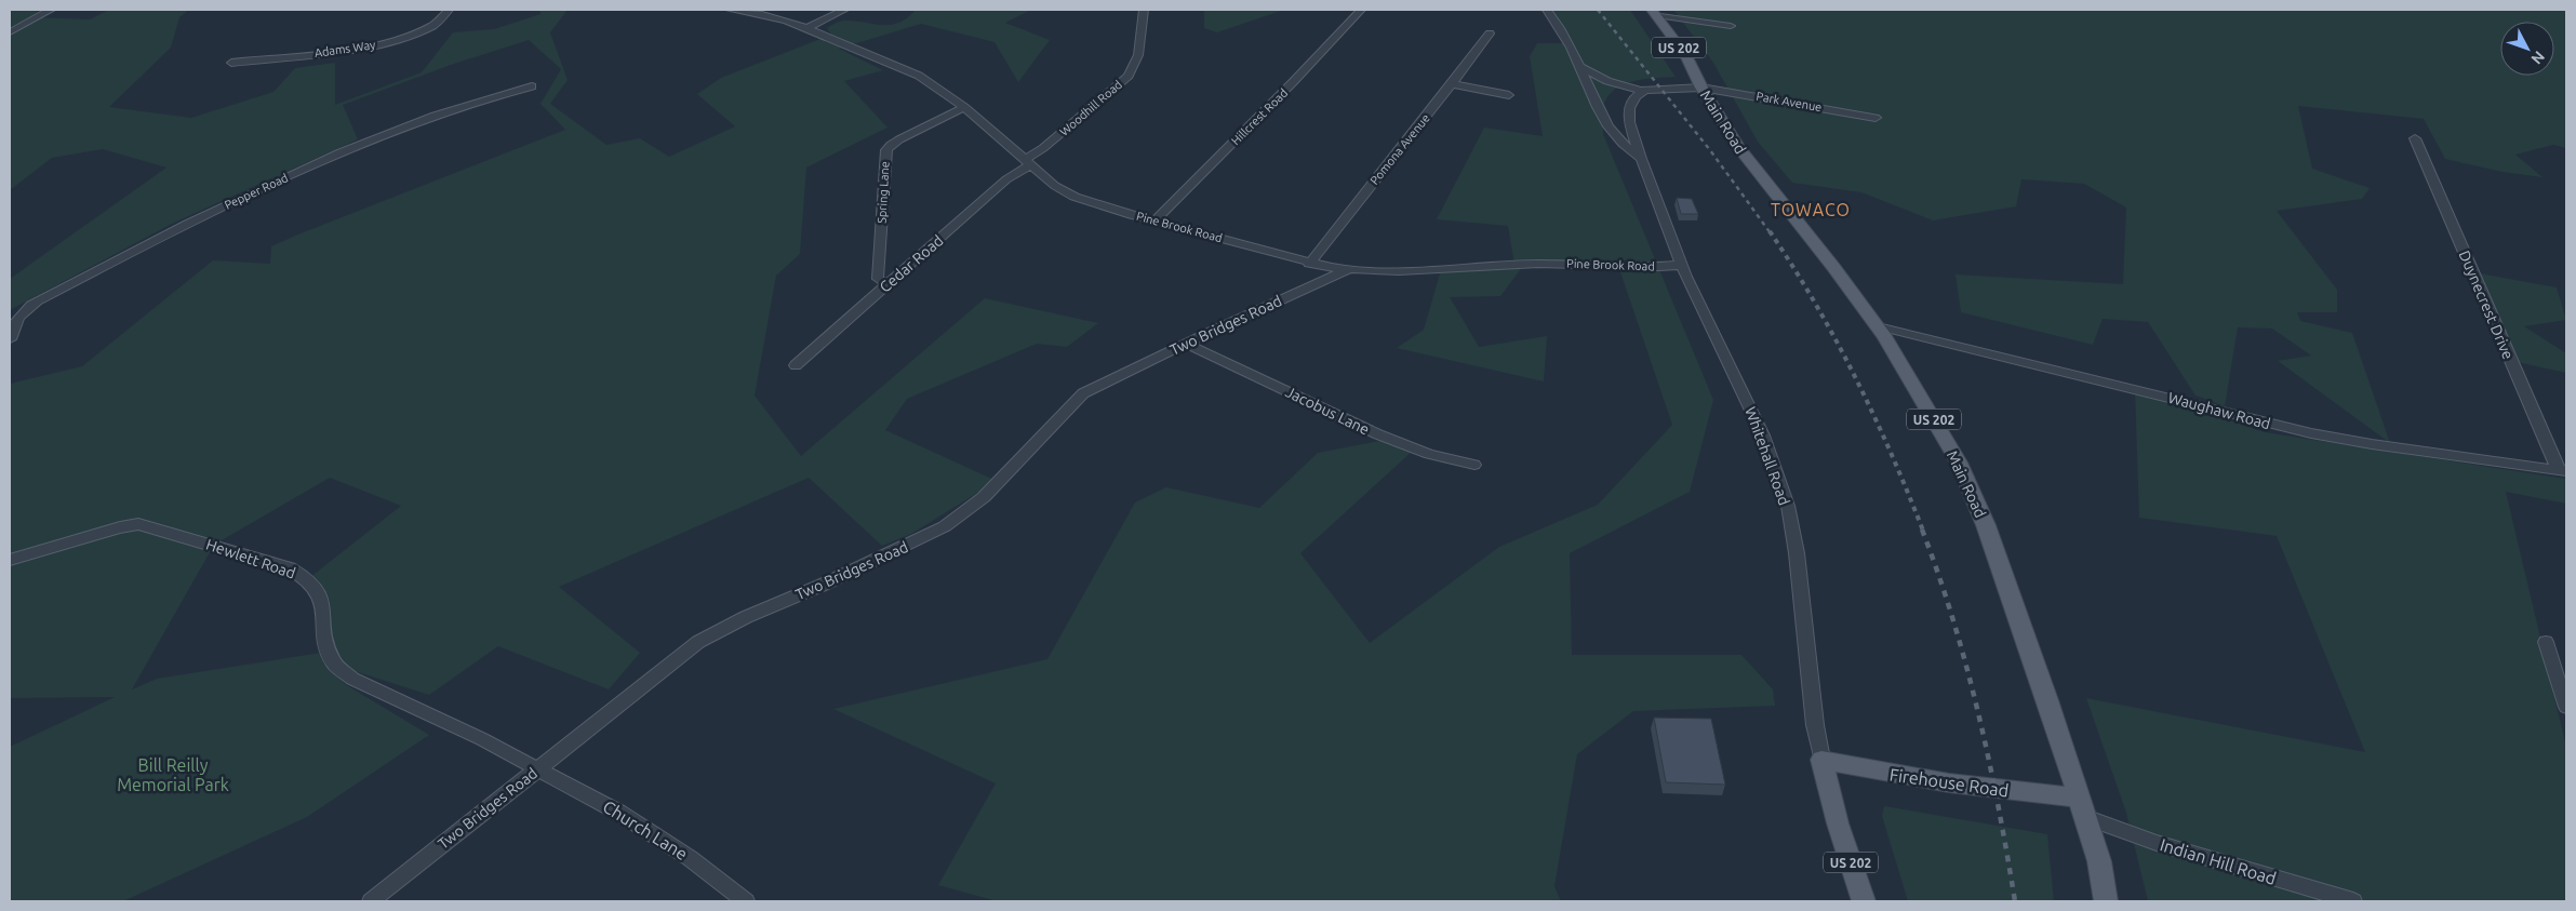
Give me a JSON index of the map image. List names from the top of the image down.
{
  "streets": {
    "main road": [
      "US 202",
      "Main Road",
      "Whitehall Road",
      "Firehouse Road"
    ],
    "street": [
      "Adams Way",
      "Park Avenue",
      "Woodhill Road",
      "Hillcrest Road",
      "Pomona Avenue",
      "Pepper Road",
      "Spring Lane",
      "Pine Brook Road",
      "Cedar Road",
      "Duynecrest Drive",
      "Two Bridges Road",
      "Jacobus Lane",
      "Waughaw Road",
      "Hewlett Road",
      "Church Lane",
      "Indian Hill Road"
    ]
  },
  "crossings": [
    ["Park Avenue", "Main Road"],
    ["Woodhill Road", "Pine Brook Road"],
    ["Woodhill Road", "Cedar Road"],
    ["Hillcrest Road", "Pine Brook Road"],
    ["Main Road", "Waughaw Road"],
    ["Main Road", "Firehouse Road"],
    ["Main Road", "Indian Hill Road"],
    ["Pomona Avenue", "Pine Brook Road"],
    ["Spring Lane", "Pine Brook Road"],
    ["Spring Lane", "Cedar Road"],
    ["Pine Brook Road", "Cedar Road"],
    ["Pine Brook Road", "Two Bridges Road"],
    ["Pine Brook Road", "Whitehall Road"],
    ["Duynecrest Drive", "Waughaw Road"],
    ["Two Bridges Road", "Jacobus Lane"],
    ["Two Bridges Road", "Hewlett Road"],
    ["Two Bridges Road", "Church Lane"],
    ["Whitehall Road", "Firehouse Road"],
    ["Hewlett Road", "Church Lane"],
    ["Firehouse Road", "Indian Hill Road"]
  ],
  "districts": ["TOWACO"],
  "parks": ["Bill Reilly Memorial Park"],
  "north": "bottom right"
}
